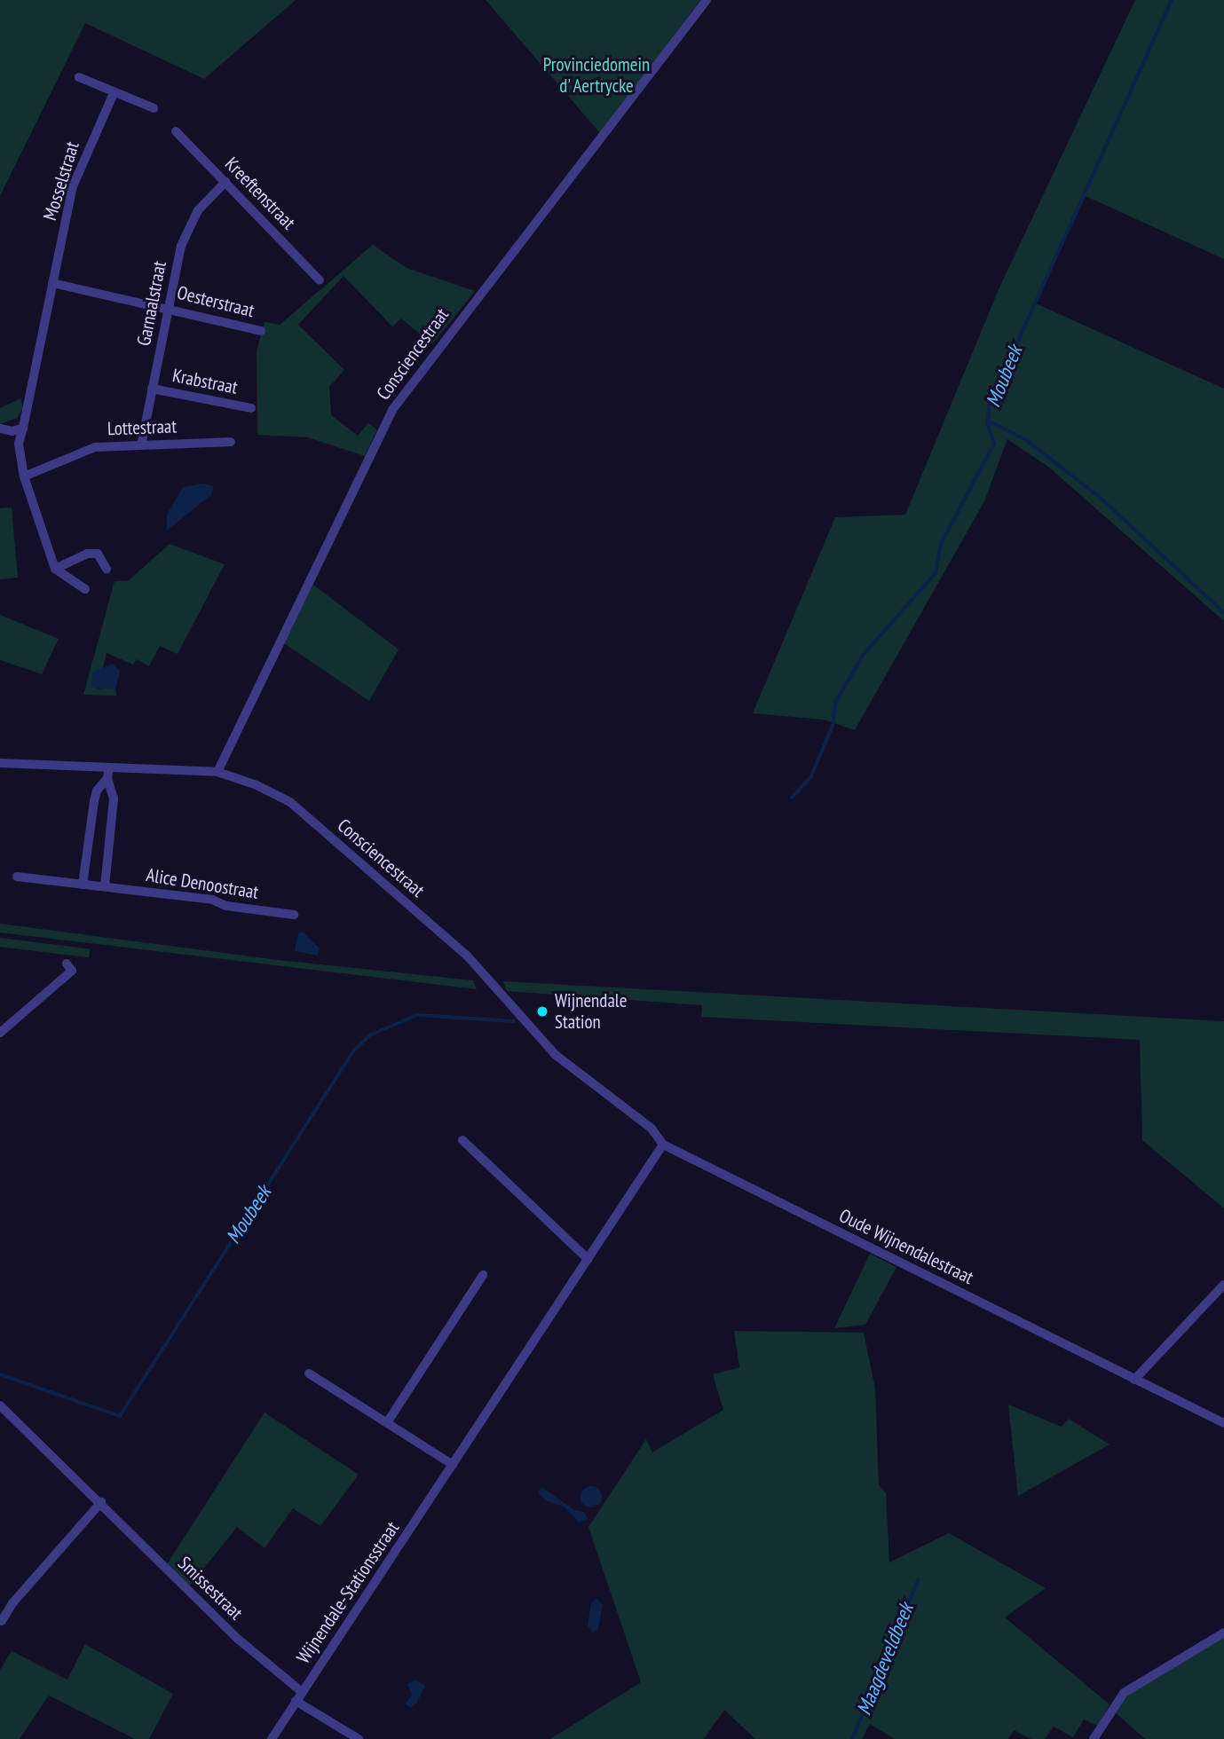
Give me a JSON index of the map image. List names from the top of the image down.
{
  "streets": {
    "street": [
      "Mosselstraat",
      "Kreeftenstraat",
      "Oesterstraat",
      "Garnaalstraat",
      "Consciencestraat",
      "Krabstraat",
      "Lottestraat",
      "Alice Denoostraat",
      "Oude Wijnendalestraat",
      "Smissestraat",
      "Wijnendale-Stationsstraat"
    ]
  },
  "crossings": [
    ["Mosselstraat", "Oesterstraat"],
    ["Mosselstraat", "Lottestraat"],
    ["Kreeftenstraat", "Garnaalstraat"],
    ["Oesterstraat", "Garnaalstraat"],
    ["Garnaalstraat", "Krabstraat"],
    ["Garnaalstraat", "Lottestraat"],
    ["Consciencestraat", "Oude Wijnendalestraat"],
    ["Consciencestraat", "Wijnendale-Stationsstraat"],
    ["Oude Wijnendalestraat", "Wijnendale-Stationsstraat"],
    ["Smissestraat", "Wijnendale-Stationsstraat"]
  ],
  "water": ["Moubeek", "Maagdeveldbeek"],
  "parks": ["Provinciedomein d' Aertrycke"],
  "places": ["Wijnendale Station"]
}
